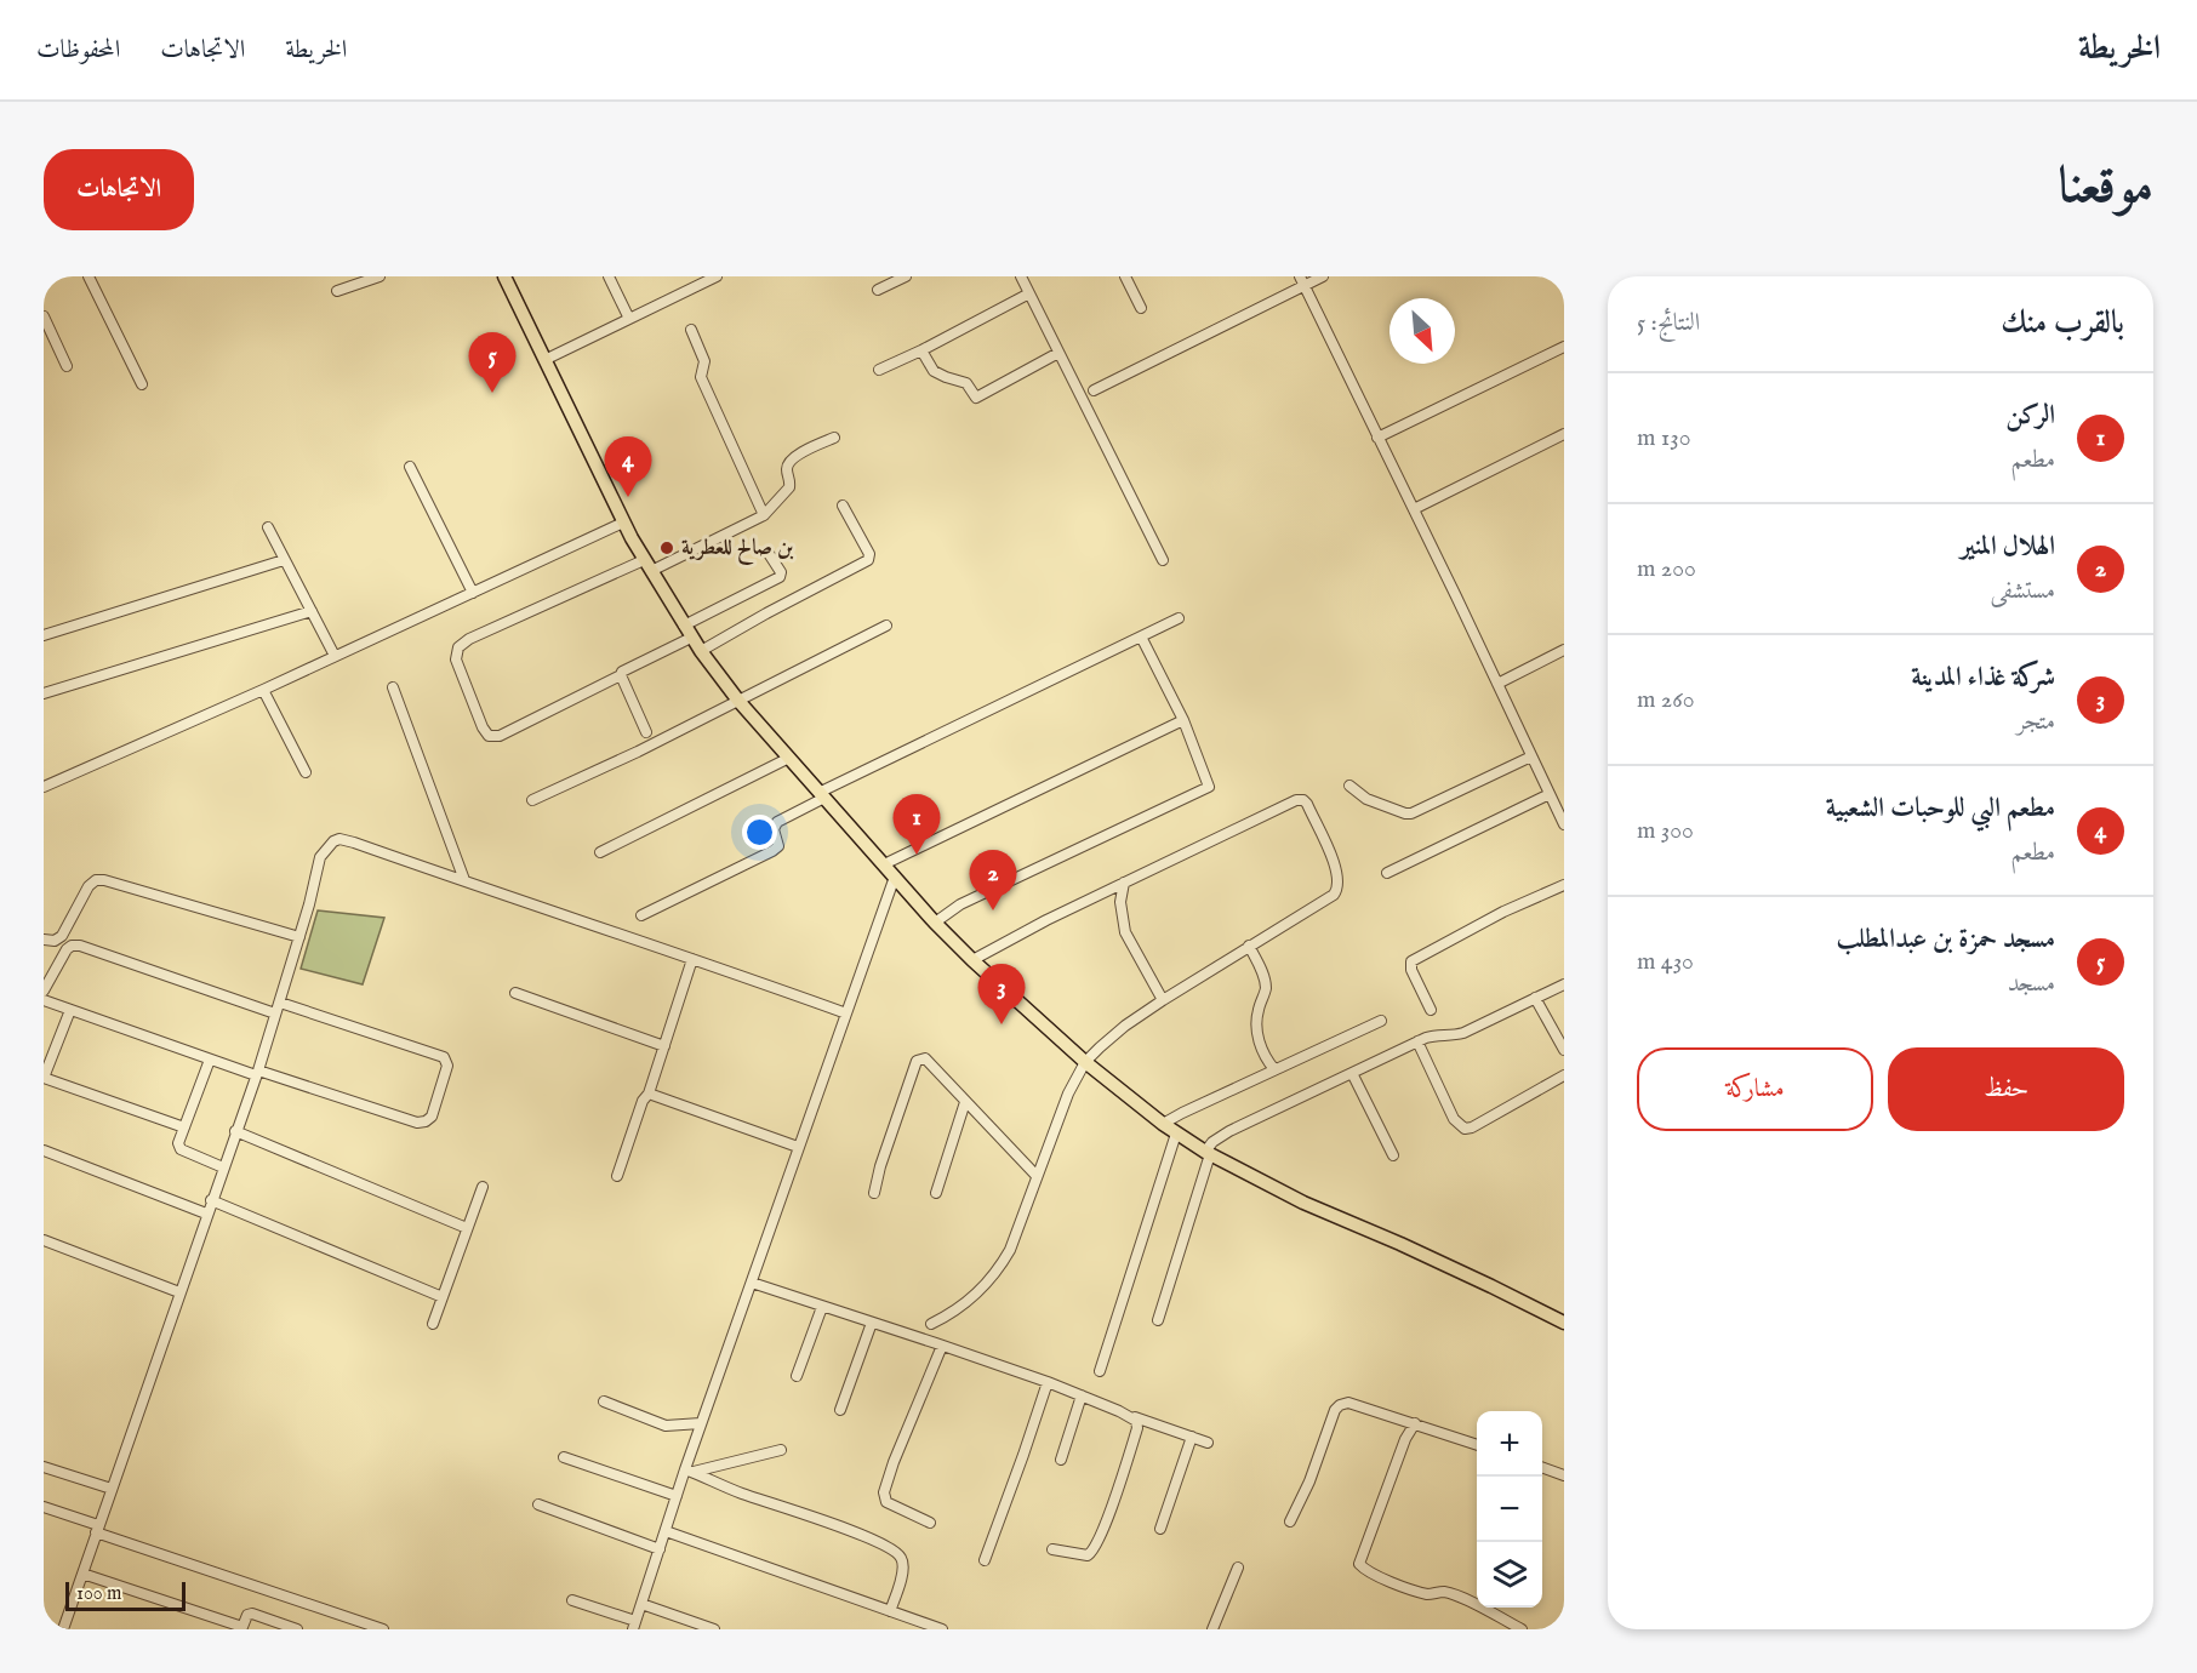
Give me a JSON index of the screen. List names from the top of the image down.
{
  "places": ["بن صالح للعطرية"],
  "scale_bar": "100 m",
  "north": "bottom right",
  "page": {
    "header": "الخريطة",
    "nav": ["الخريطة", "الاتجاهات", "المحفوظات"],
    "title": "موقعنا",
    "buttons": [
      "الاتجاهات",
      ["حفظ", "مشاركة"]
    ],
    "heading": ["بالقرب منك", "النتائج: 5"],
    "pins": [
      "5",
      "4",
      "1",
      "2",
      "3"
    ],
    "list": [
      {
        "mark": "1",
        "name": "الركن",
        "note": "مطعم",
        "value": "130 m"
      },
      {
        "mark": "2",
        "name": "الهلال المنير",
        "note": "مستشفى",
        "value": "200 m"
      },
      {
        "mark": "3",
        "name": "شركة غذاء المدينة",
        "note": "متجر",
        "value": "260 m"
      },
      {
        "mark": "4",
        "name": "مطعم البي للوحبات الشعبية",
        "note": "مطعم",
        "value": "300 m"
      },
      {
        "mark": "5",
        "name": "مسجد حمزة بن عبدالمطلب",
        "note": "مسجد",
        "value": "430 m"
      }
    ],
    "map_buttons": ["+", "−"],
    "scale": "100 m"
  }
}
